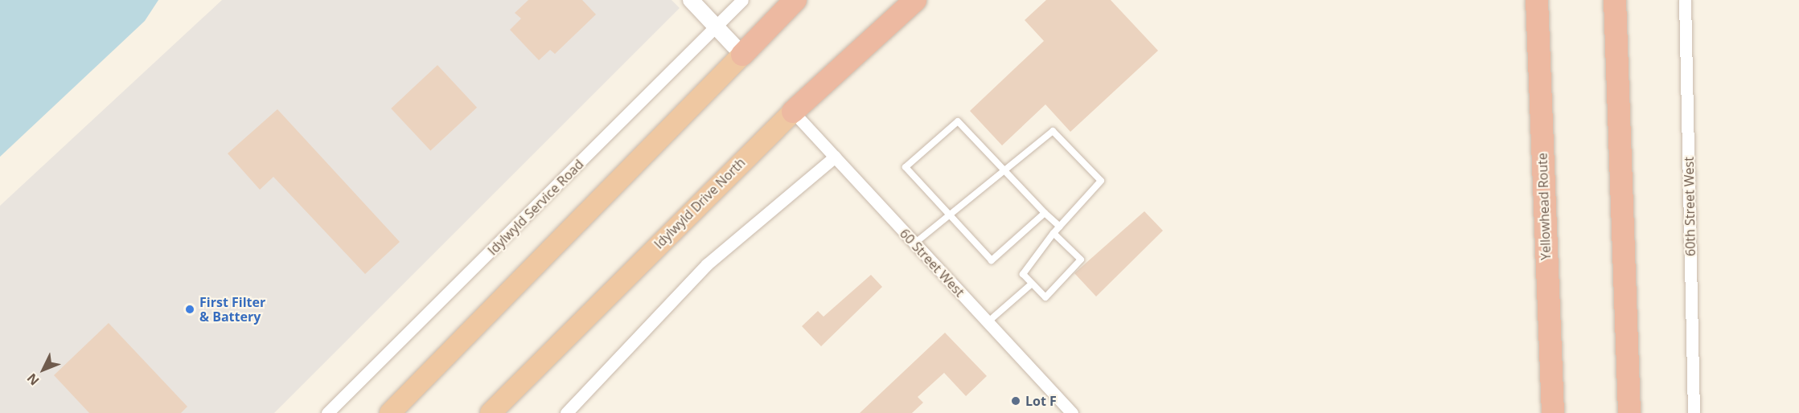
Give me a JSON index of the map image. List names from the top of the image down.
{
  "streets": {
    "highway": ["Idylwyld Drive North", "Yellowhead Route"],
    "street": ["60th Street West", "Idylwyld Service Road", "60 Street West"]
  },
  "crossings": [
    ["Idylwyld Drive North", "60 Street West"]
  ],
  "places": ["First Filter & Battery", "Lot F"],
  "north": "bottom left"
}
